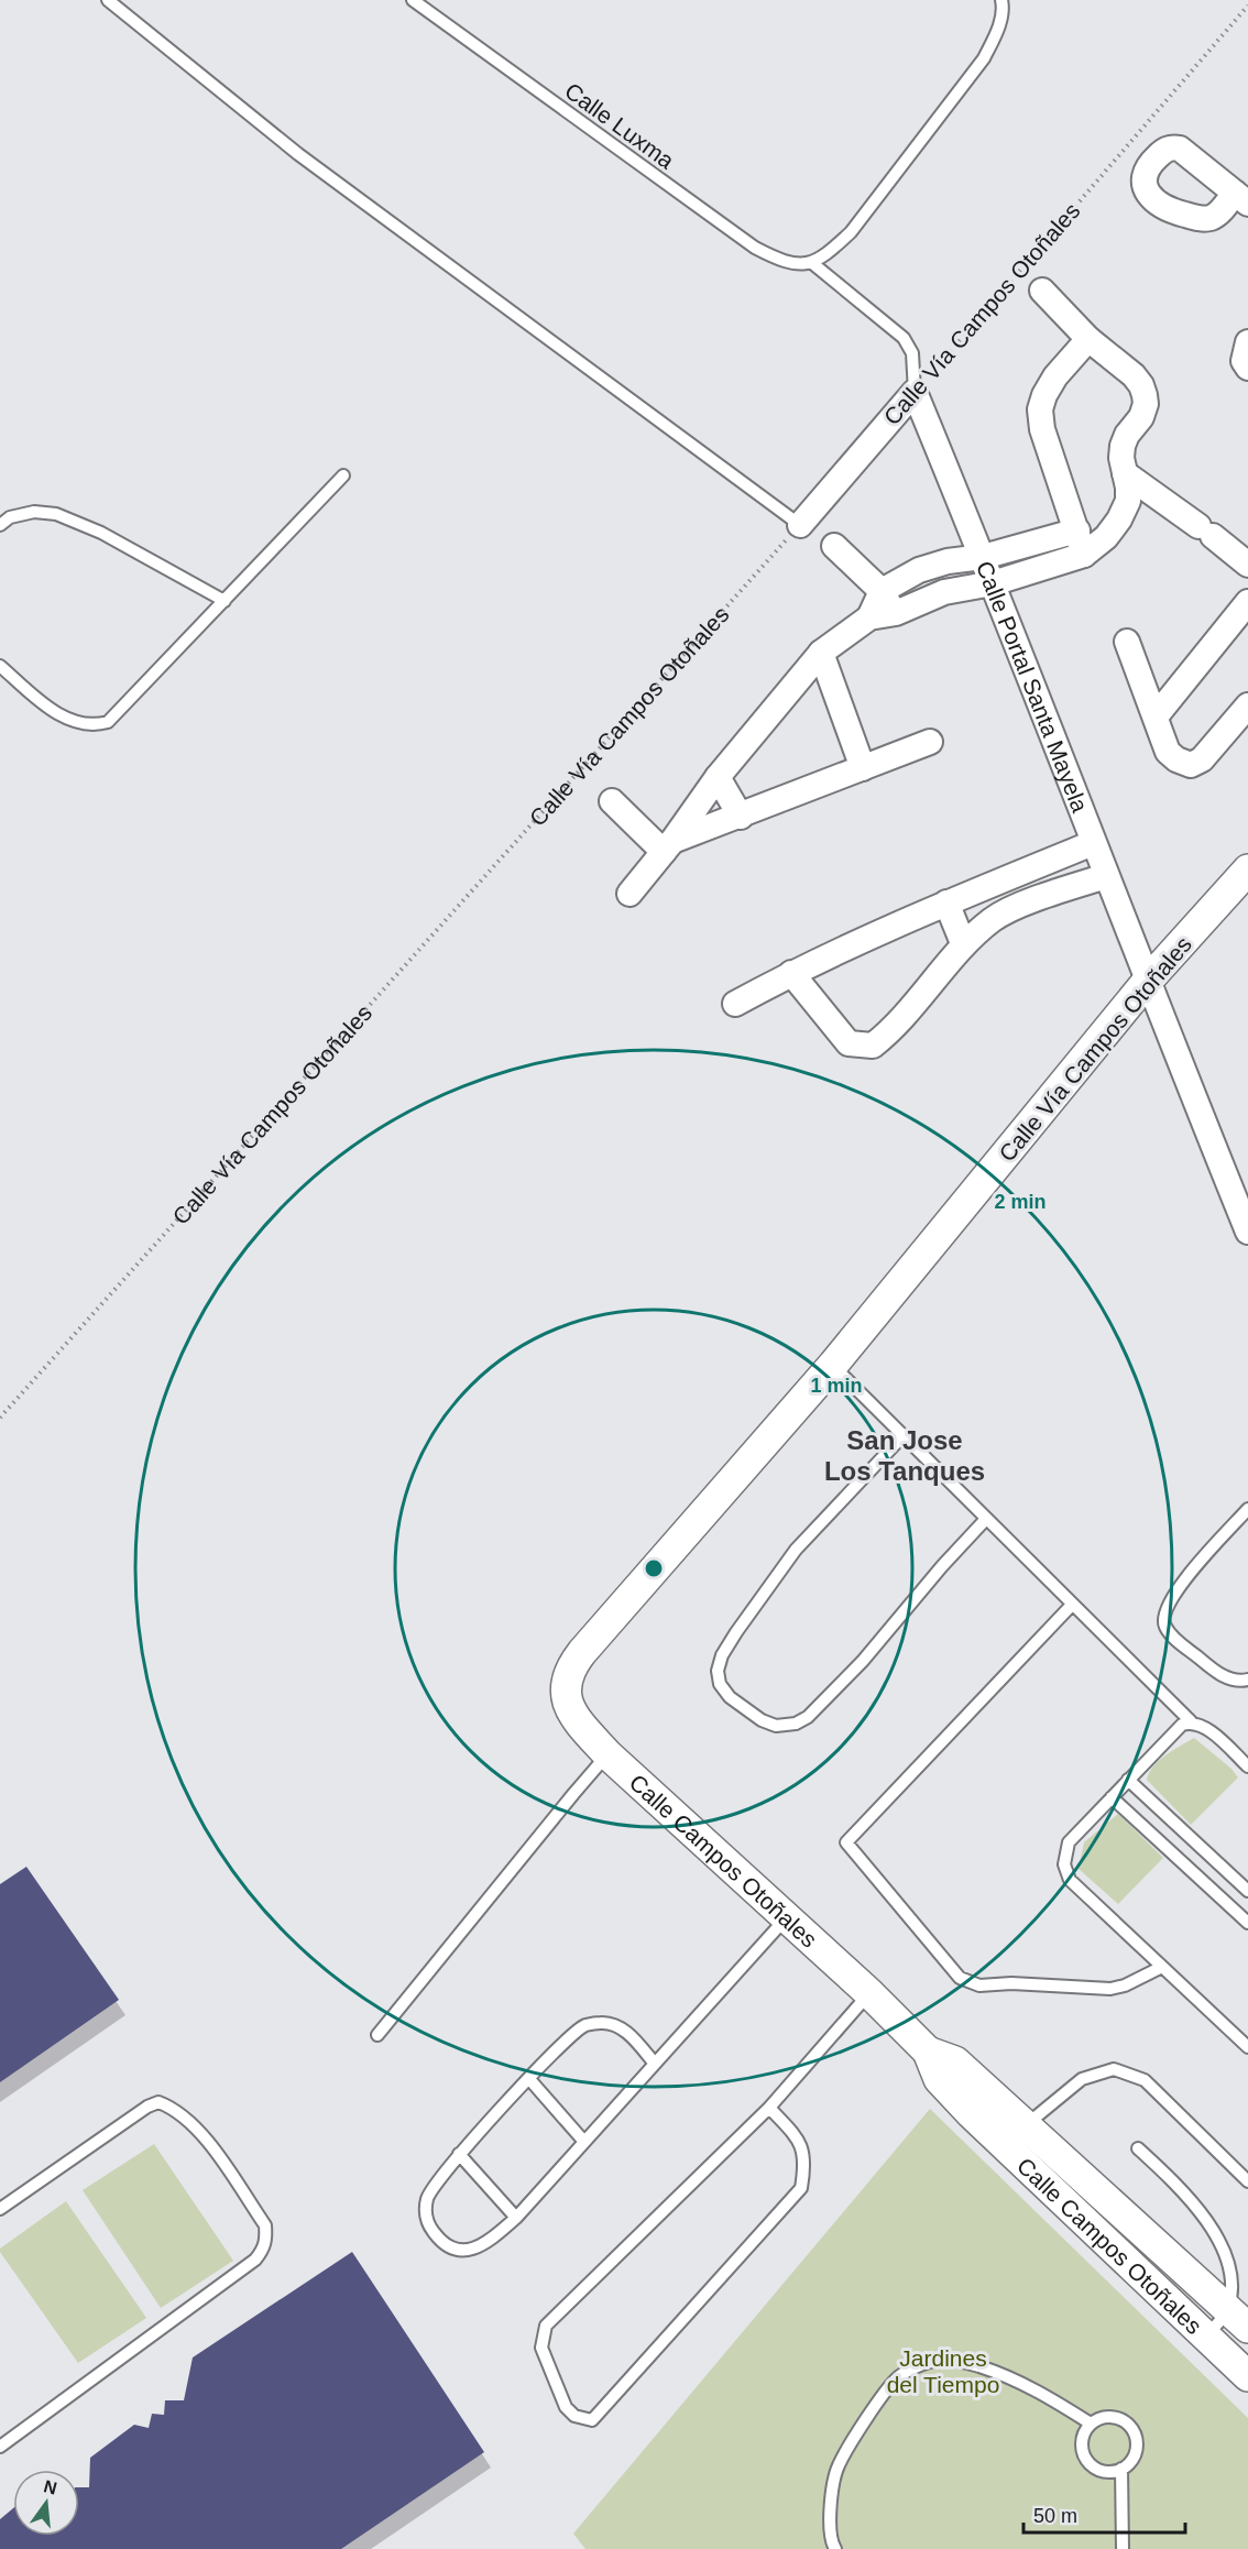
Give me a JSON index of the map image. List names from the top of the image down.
{
  "streets": {
    "street": ["Calle Vía Campos Otoñales", "Calle Portal Santa Mayela", "Calle Campos Otoñales"],
    "lane": ["Calle Luxma"]
  },
  "crossings": [
    ["Calle Vía Campos Otoñales", "Calle Portal Santa Mayela"],
    ["Calle Vía Campos Otoñales", "Calle Campos Otoñales"]
  ],
  "districts": ["San Jose Los Tanques"],
  "parks": ["Jardines del Tiempo"],
  "scale_bar": "50 m",
  "north": "top",
  "rings": ["2 min", "1 min"]
}
